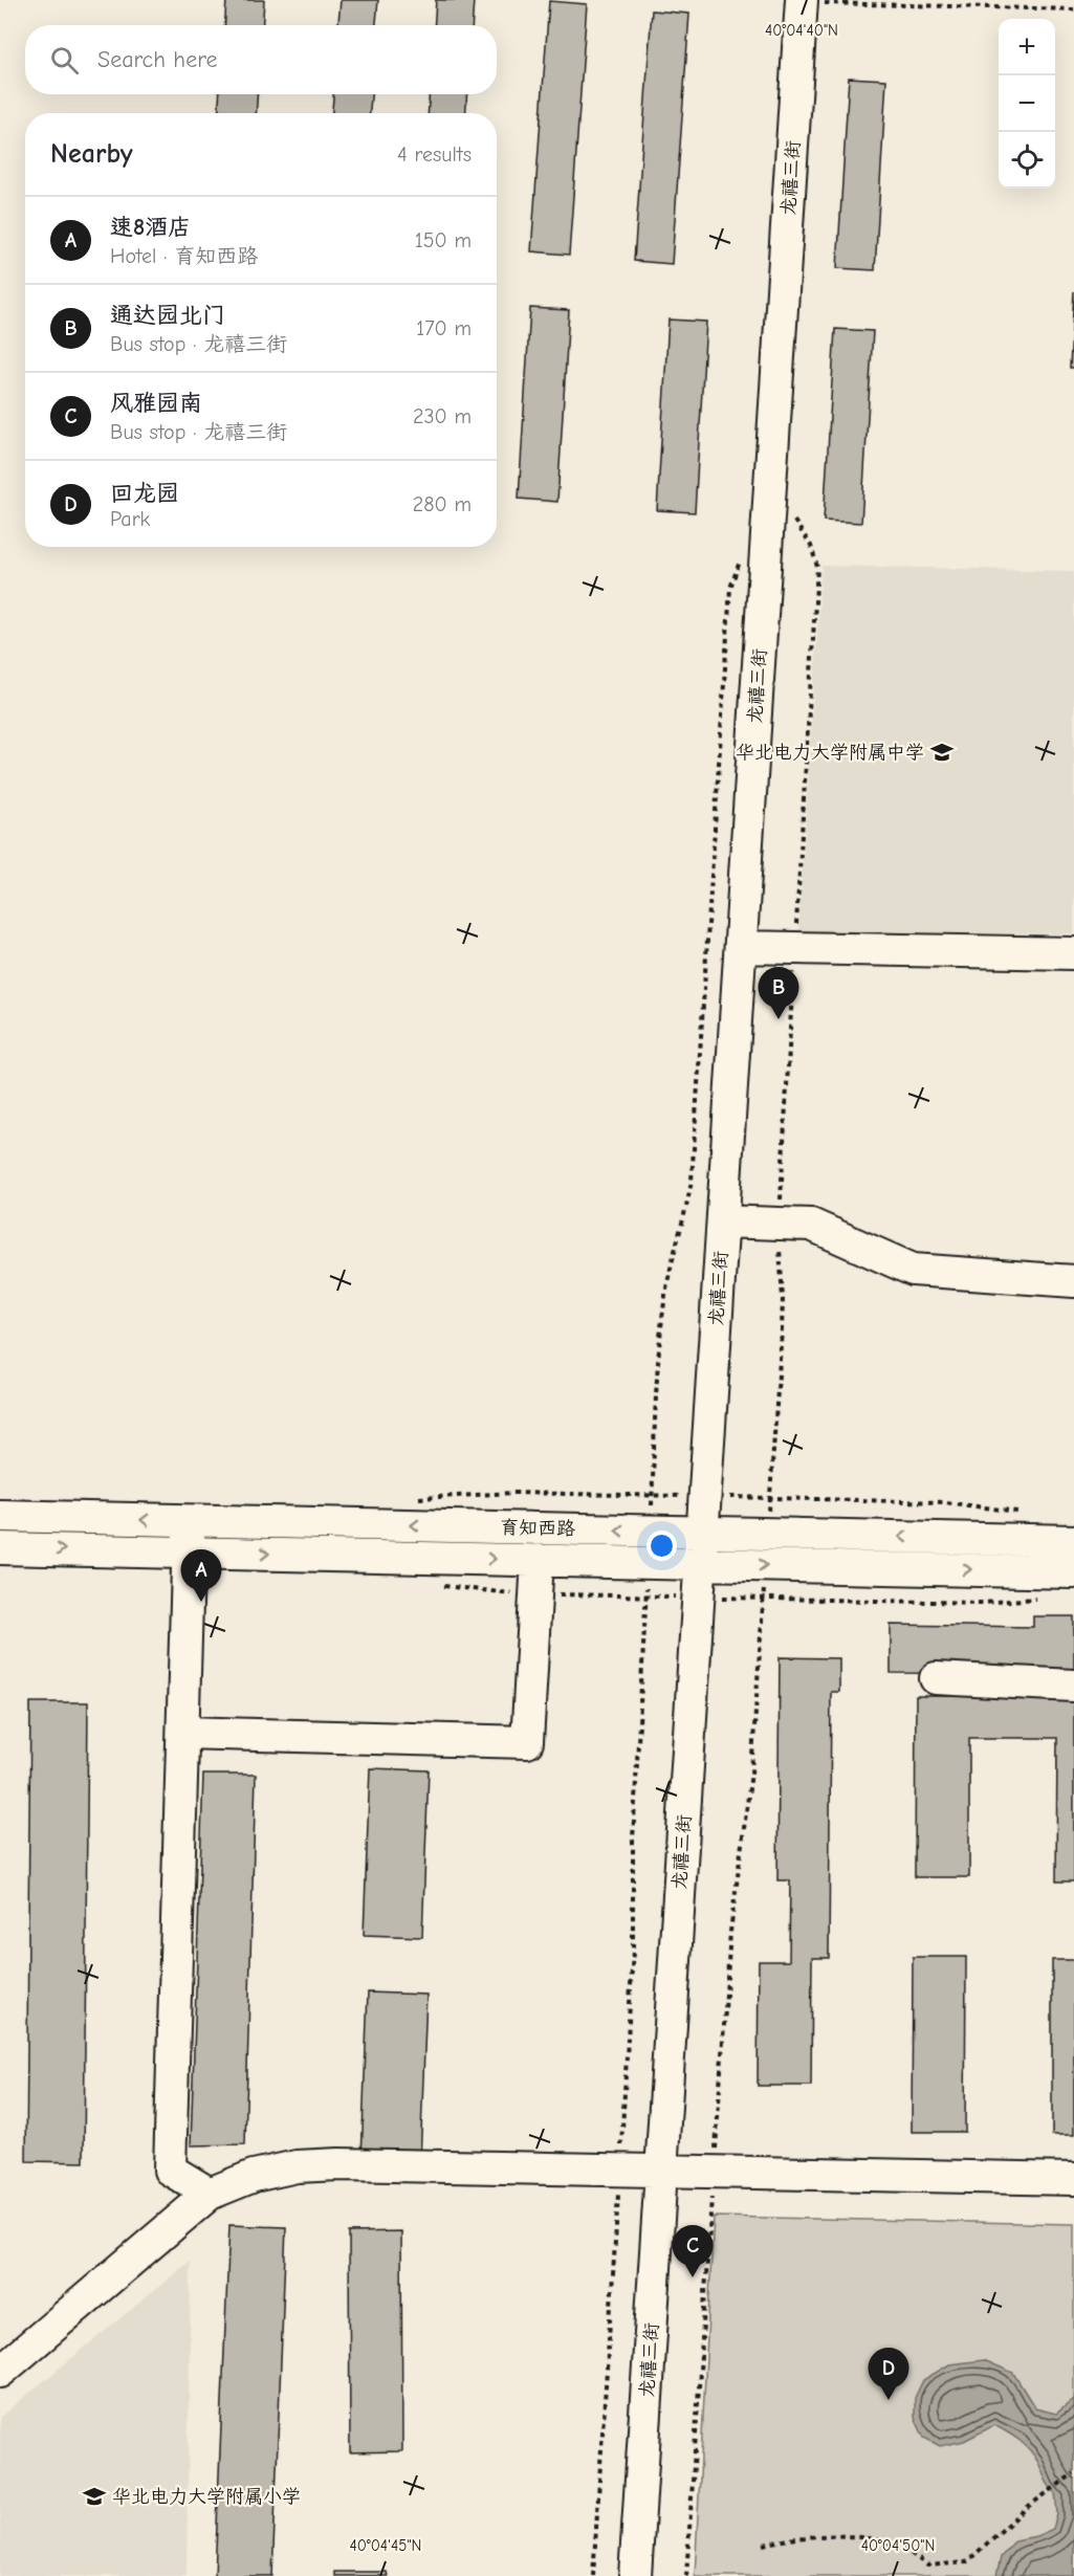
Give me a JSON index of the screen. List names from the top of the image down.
{
  "streets": {
    "street": ["龙禧三街", "育知西路"]
  },
  "crossings": [
    ["龙禧三街", "育知西路"]
  ],
  "places": {
    "school or university": ["华北电力大学附属中学", "华北电力大学附属小学"]
  },
  "page": {
    "map_buttons": ["+", "−"],
    "search": "Search here",
    "heading": ["Nearby", "4 results"],
    "list": [
      {
        "mark": "A",
        "name": "速8酒店",
        "note": "Hotel · 育知西路",
        "value": "150 m"
      },
      {
        "mark": "B",
        "name": "通达园北门",
        "note": "Bus stop · 龙禧三街",
        "value": "170 m"
      },
      {
        "mark": "C",
        "name": "风雅园南",
        "note": "Bus stop · 龙禧三街",
        "value": "230 m"
      },
      {
        "mark": "D",
        "name": "回龙园",
        "note": "Park",
        "value": "280 m"
      }
    ],
    "pins": [
      "B",
      "A",
      "C",
      "D"
    ]
  },
  "coordinates": ["40°04'40\"N", "40°04'45\"N", "40°04'50\"N"]
}
